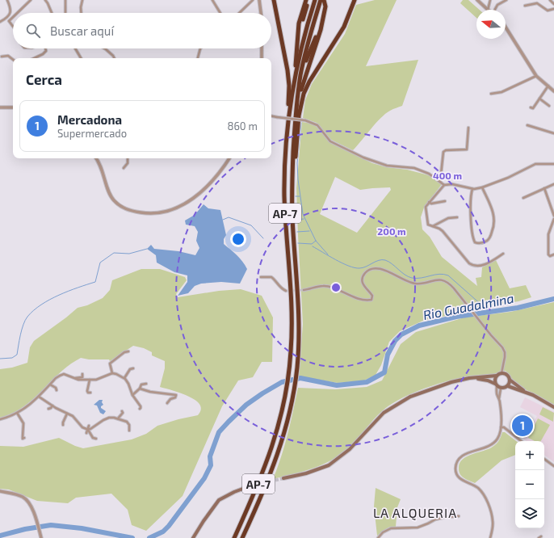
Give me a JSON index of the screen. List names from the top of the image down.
{
  "streets": {
    "highway": ["AP-7"]
  },
  "districts": ["LA ALQUERIA"],
  "water": ["Rio Guadalmina"],
  "north": "left",
  "page": {
    "search": "Buscar aquí",
    "heading": "Cerca",
    "list": [
      {
        "mark": "1",
        "name": "Mercadona",
        "note": "Supermercado",
        "value": "860 m"
      }
    ],
    "pins": "1",
    "map_buttons": ["+", "−"]
  },
  "rings": ["400 m", "200 m"]
}
